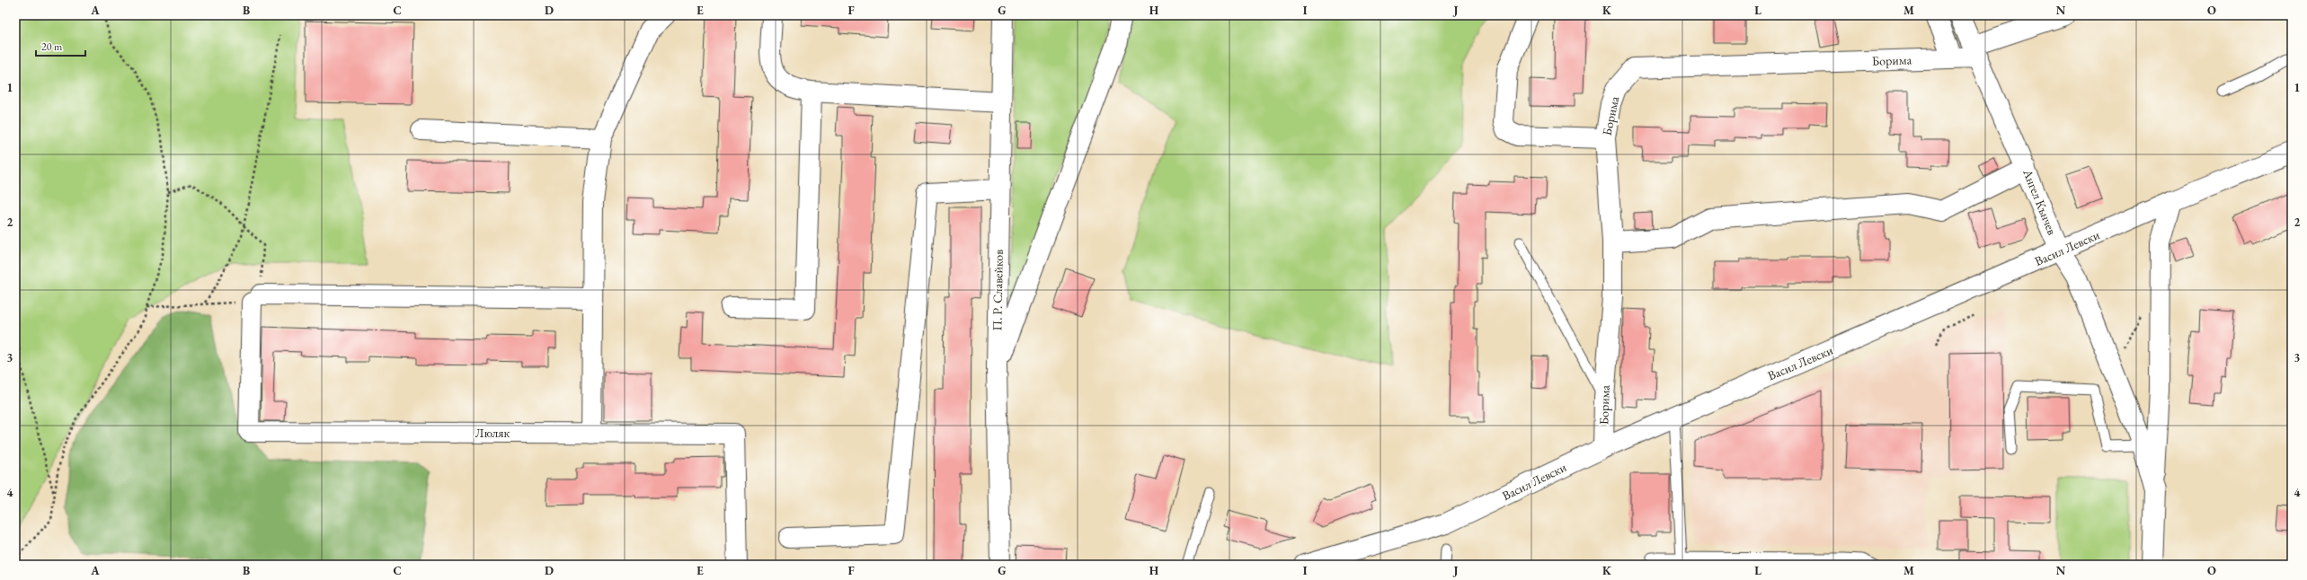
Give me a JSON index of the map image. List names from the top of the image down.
{
  "streets": {
    "street": [
      "Борима",
      "Ангел Кънчев",
      "Васил Левски",
      "П. Р. Славейков",
      "Люляк"
    ]
  },
  "crossings": [
    ["Борима", "Ангел Кънчев"],
    ["Борима", "Васил Левски"],
    ["Ангел Кънчев", "Васил Левски"]
  ],
  "scale_bar": "20 m",
  "grid": {
    "columns": [
      "A",
      "B",
      "C",
      "D",
      "E",
      "F",
      "G",
      "H",
      "I",
      "J",
      "K",
      "L",
      "M",
      "N",
      "O"
    ],
    "rows": [
      "1",
      "2",
      "3",
      "4"
    ]
  }
}
